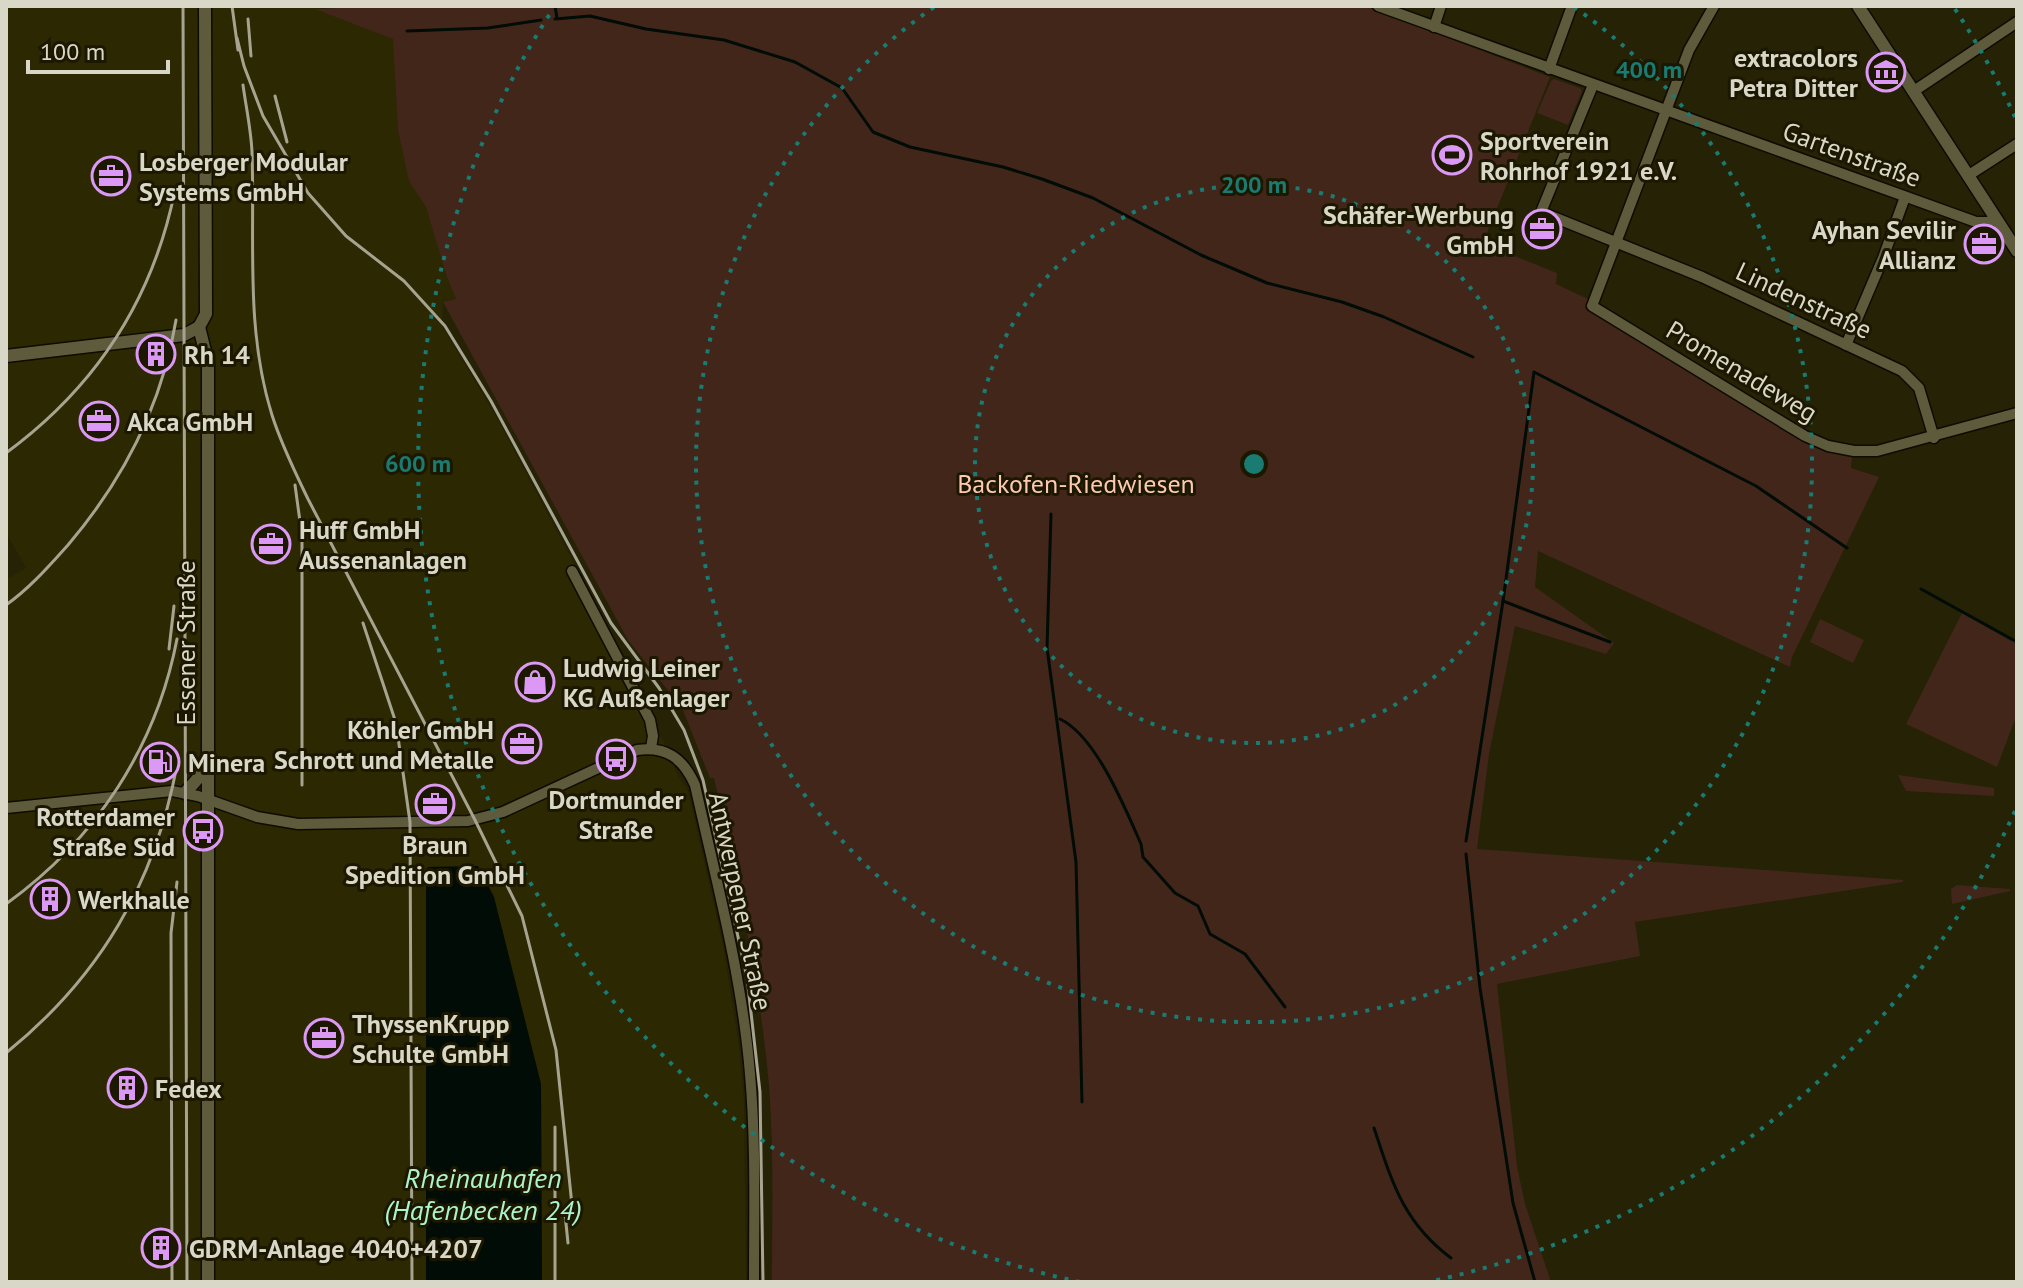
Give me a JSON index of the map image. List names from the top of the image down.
{
  "streets": {
    "street": [
      "Gartenstraße",
      "Lindenstraße",
      "Promenadeweg",
      "Essener Straße",
      "Antwerpener Straße"
    ]
  },
  "crossings": [
    ["Gartenstraße", "Lindenstraße"],
    ["Lindenstraße", "Promenadeweg"]
  ],
  "water": ["Rheinauhafen (Hafenbecken 24)"],
  "parks": ["Backofen-Riedwiesen"],
  "places": {
    "museum": ["extracolors Petra Ditter"],
    "sports": ["Sportverein Rohrhof 1921 e.V."],
    "office": [
      "Losberger Modular Systems GmbH",
      "Schäfer-Werbung GmbH",
      "Ayhan Sevilir Allianz",
      "Akca GmbH",
      "Huff GmbH Aussenanlagen",
      "Köhler GmbH Schrott und Metalle",
      "Braun Spedition GmbH",
      "ThyssenKrupp Schulte GmbH"
    ],
    "building": [
      "Rh 14",
      "Werkhalle",
      "Fedex",
      "GDRM-Anlage 4040+4207"
    ],
    "shop": ["Ludwig Leiner KG Außenlager"],
    "bus stop": ["Dortmunder Straße", "Rotterdamer Straße Süd"],
    "fuel station": ["Minera"]
  },
  "scale_bar": "100 m",
  "rings": ["400 m", "200 m", "600 m"]
}
